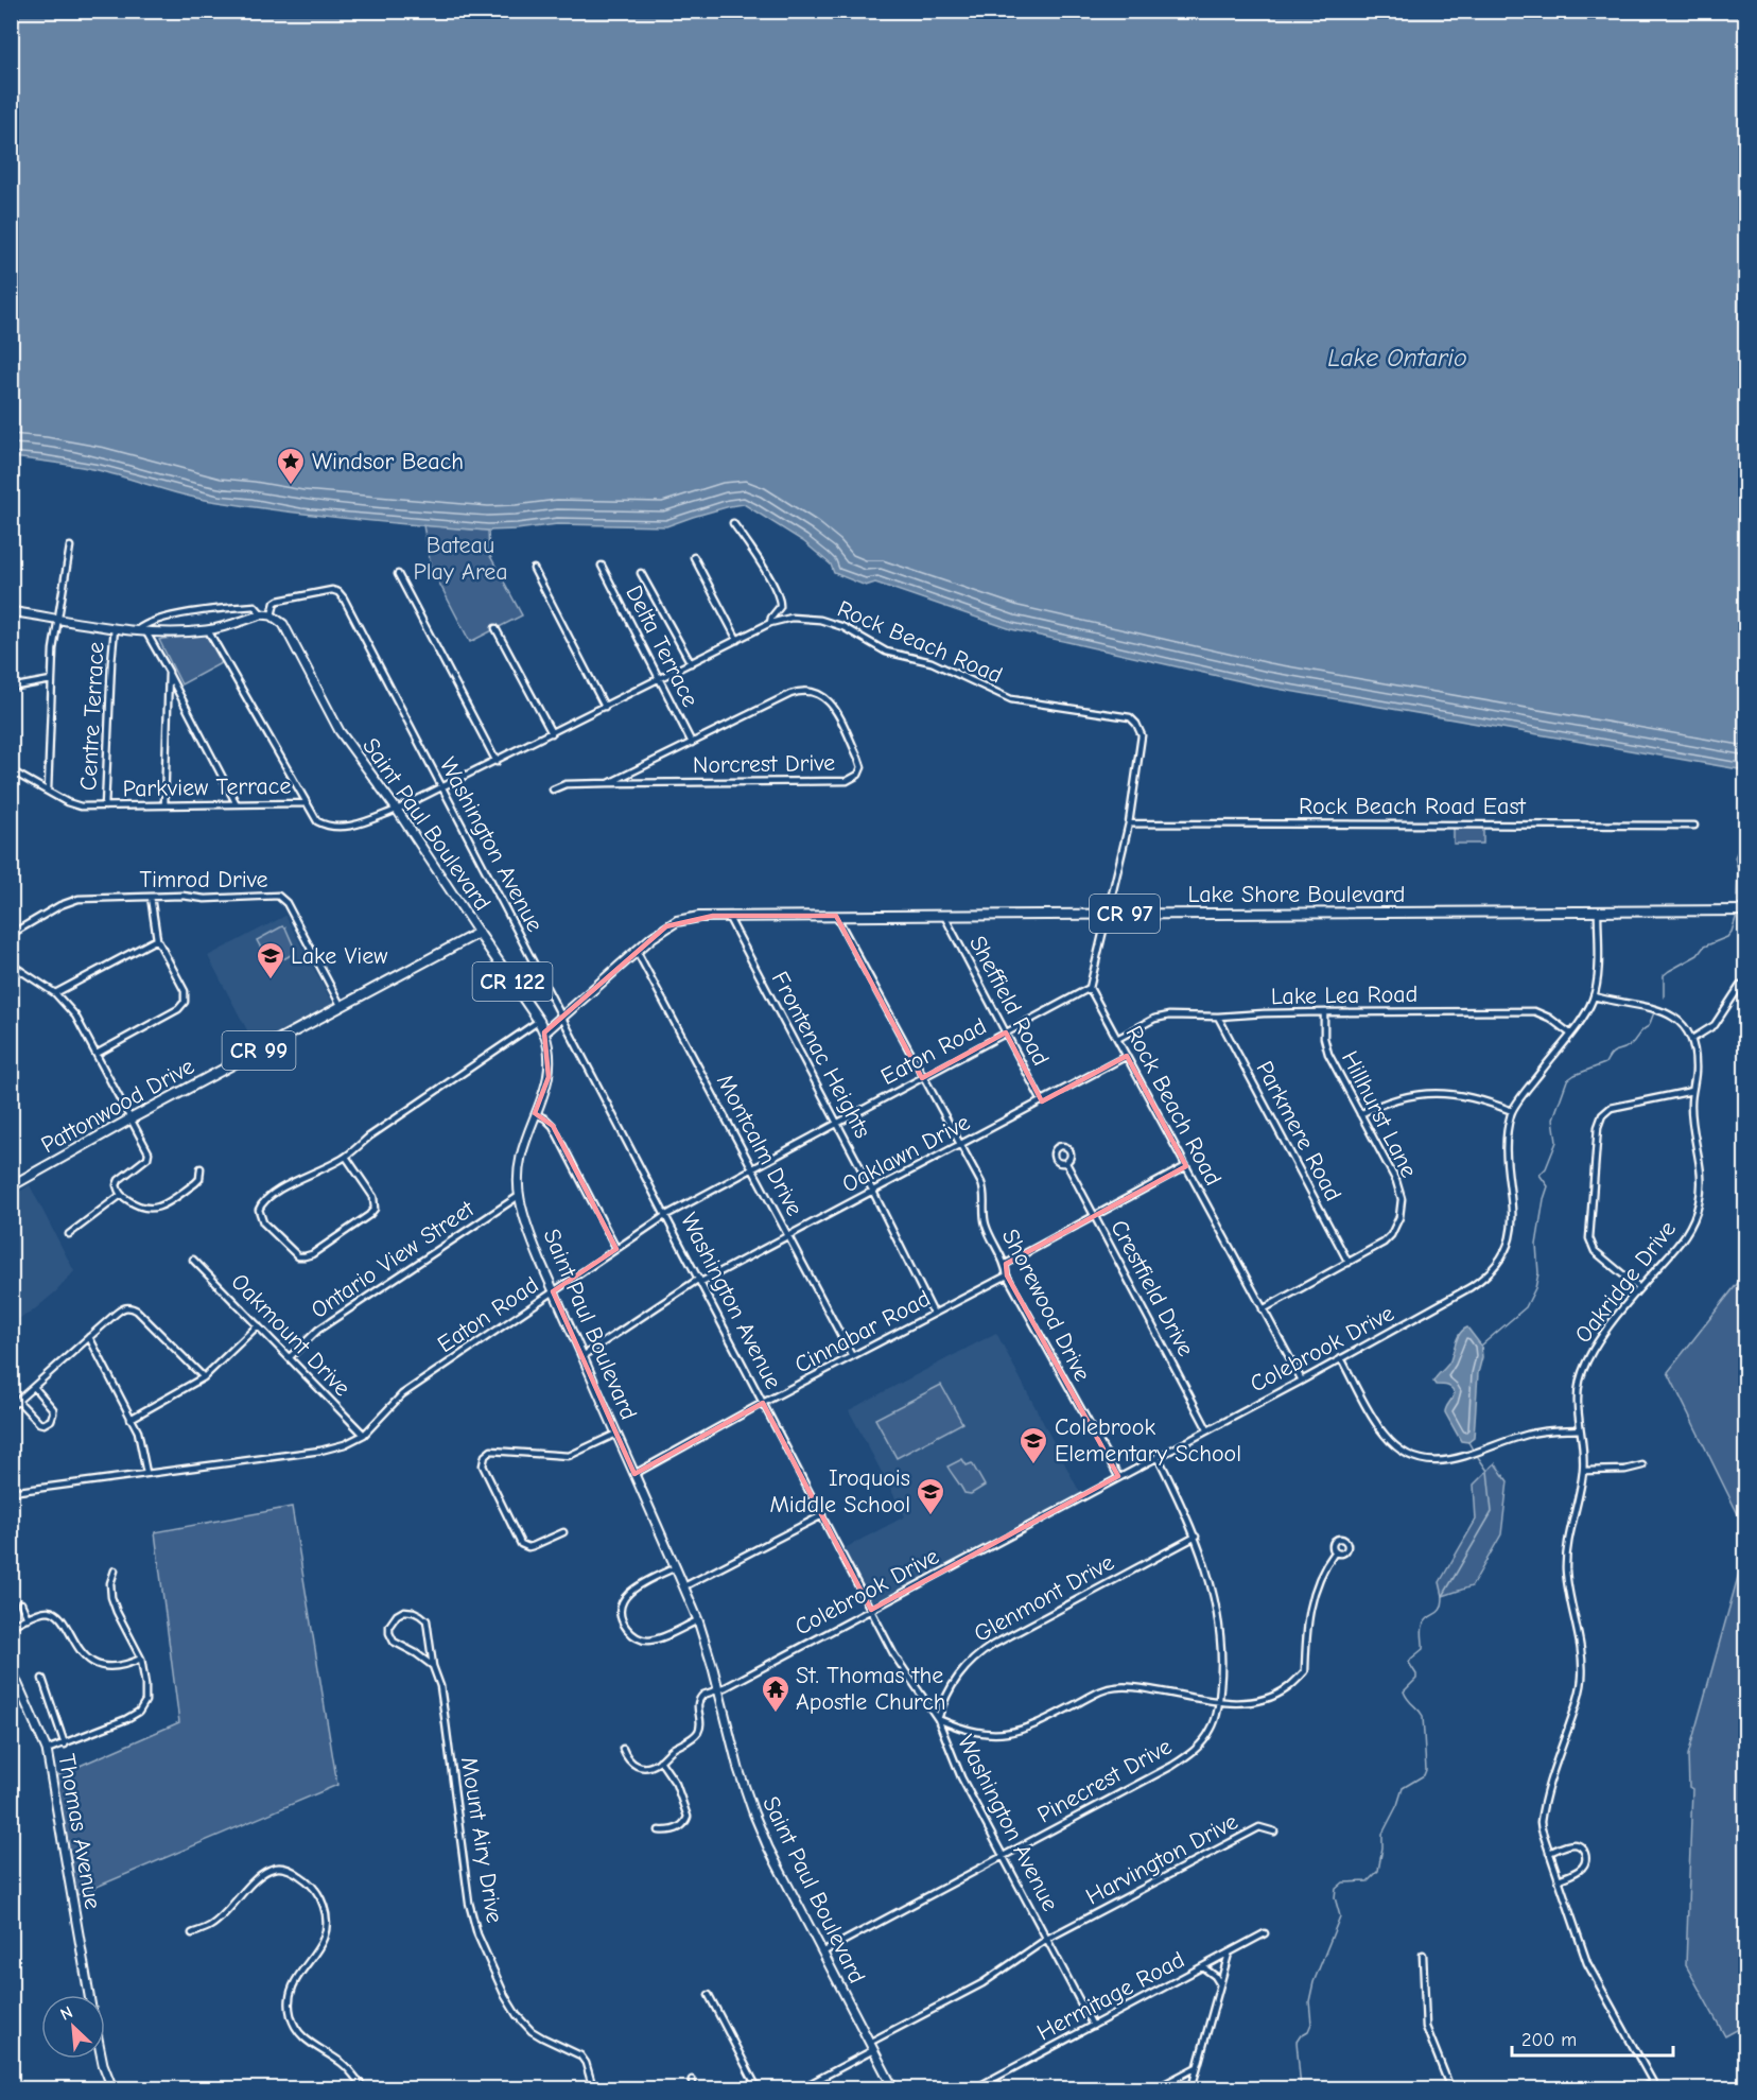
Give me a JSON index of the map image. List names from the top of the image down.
{
  "streets": {
    "main road": [
      "Saint Paul Boulevard",
      "Lake Shore Boulevard",
      "CR 97",
      "CR 122",
      "CR 99",
      "Pattonwood Drive"
    ],
    "street": [
      "Rock Beach Road",
      "Delta Terrace",
      "Centre Terrace",
      "Norcrest Drive",
      "Parkview Terrace",
      "Rock Beach Road East",
      "Washington Avenue",
      "Timrod Drive",
      "Lake Lea Road",
      "Sheffield Road",
      "Eaton Road",
      "Frontenac Heights",
      "Hillhurst Lane",
      "Parkmere Road",
      "Montcalm Drive",
      "Oaklawn Drive",
      "Ontario View Street",
      "Oakridge Drive",
      "Crestfield Drive",
      "Shorewood Drive",
      "Cinnabar Road",
      "Oakmount Drive",
      "Colebrook Drive",
      "Glenmont Drive",
      "Pinecrest Drive",
      "Thomas Avenue",
      "Mount Airy Drive",
      "Harvington Drive",
      "Hermitage Road"
    ]
  },
  "crossings": [
    ["Rock Beach Road", "Delta Terrace"],
    ["Rock Beach Road", "Parkview Terrace"],
    ["Rock Beach Road", "Rock Beach Road East"],
    ["Rock Beach Road", "Saint Paul Boulevard"],
    ["Rock Beach Road", "Washington Avenue"],
    ["Rock Beach Road", "Lake Shore Boulevard"],
    ["Rock Beach Road", "Lake Lea Road"],
    ["Rock Beach Road", "Eaton Road"],
    ["Rock Beach Road", "Hillhurst Lane"],
    ["Rock Beach Road", "Oaklawn Drive"],
    ["Rock Beach Road", "Colebrook Drive"],
    ["Delta Terrace", "Norcrest Drive"],
    ["Centre Terrace", "Parkview Terrace"],
    ["Parkview Terrace", "Saint Paul Boulevard"],
    ["Saint Paul Boulevard", "Washington Avenue"],
    ["Saint Paul Boulevard", "Lake Shore Boulevard"],
    ["Saint Paul Boulevard", "Eaton Road"],
    ["Saint Paul Boulevard", "Pattonwood Drive"],
    ["Saint Paul Boulevard", "Oaklawn Drive"],
    ["Saint Paul Boulevard", "Ontario View Street"],
    ["Saint Paul Boulevard", "Cinnabar Road"],
    ["Saint Paul Boulevard", "Colebrook Drive"],
    ["Saint Paul Boulevard", "Pinecrest Drive"],
    ["Saint Paul Boulevard", "Harvington Drive"],
    ["Washington Avenue", "Lake Shore Boulevard"],
    ["Washington Avenue", "Eaton Road"],
    ["Washington Avenue", "Oaklawn Drive"],
    ["Washington Avenue", "Cinnabar Road"],
    ["Washington Avenue", "Colebrook Drive"],
    ["Washington Avenue", "Glenmont Drive"],
    ["Washington Avenue", "Pinecrest Drive"],
    ["Washington Avenue", "Harvington Drive"],
    ["Washington Avenue", "Hermitage Road"],
    ["Timrod Drive", "Pattonwood Drive"],
    ["Lake Shore Boulevard", "Sheffield Road"],
    ["Lake Shore Boulevard", "Frontenac Heights"],
    ["Lake Shore Boulevard", "Montcalm Drive"],
    ["Lake Shore Boulevard", "Shorewood Drive"],
    ["Lake Shore Boulevard", "Colebrook Drive"],
    ["Lake Lea Road", "Hillhurst Lane"],
    ["Lake Lea Road", "Parkmere Road"],
    ["Lake Lea Road", "Colebrook Drive"],
    ["Sheffield Road", "Eaton Road"],
    ["Sheffield Road", "Oaklawn Drive"],
    ["Eaton Road", "Frontenac Heights"],
    ["Eaton Road", "Montcalm Drive"],
    ["Eaton Road", "Shorewood Drive"],
    ["Eaton Road", "Oakmount Drive"],
    ["Frontenac Heights", "Oaklawn Drive"],
    ["Frontenac Heights", "Cinnabar Road"],
    ["Hillhurst Lane", "Parkmere Road"],
    ["Montcalm Drive", "Oaklawn Drive"],
    ["Montcalm Drive", "Cinnabar Road"],
    ["Oaklawn Drive", "Shorewood Drive"],
    ["Ontario View Street", "Oakmount Drive"],
    ["Crestfield Drive", "Colebrook Drive"],
    ["Shorewood Drive", "Cinnabar Road"],
    ["Shorewood Drive", "Colebrook Drive"],
    ["Colebrook Drive", "Pinecrest Drive"],
    ["Glenmont Drive", "Pinecrest Drive"]
  ],
  "water": ["Lake Ontario"],
  "parks": ["Bateau Play Area"],
  "places": {
    "place": ["Windsor Beach"],
    "school or university": ["Lake View", "Colebrook Elementary School", "Iroquois Middle School"],
    "temple": ["St. Thomas the Apostle Church"]
  },
  "scale_bar": "200 m",
  "north": "top left"
}
